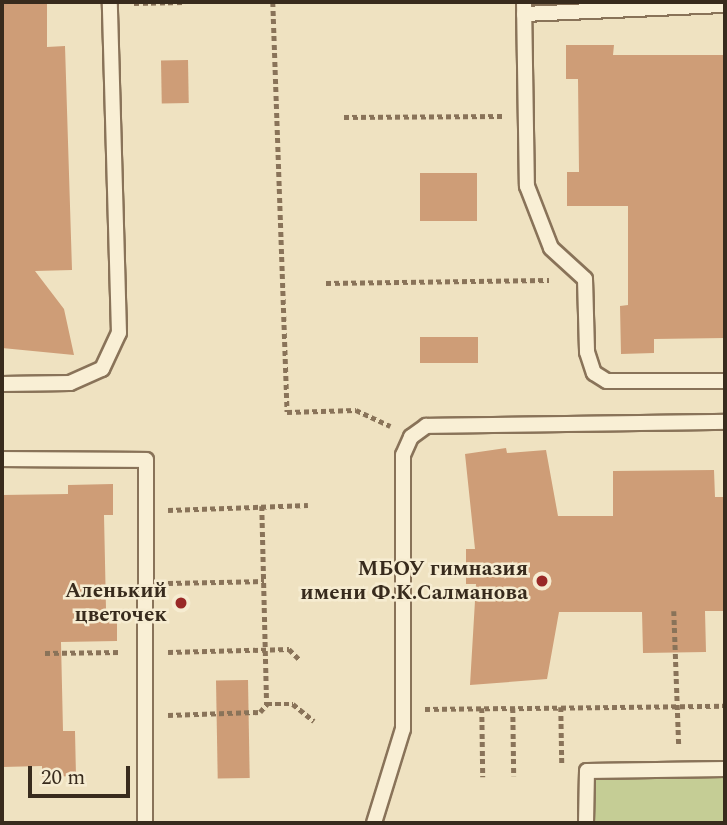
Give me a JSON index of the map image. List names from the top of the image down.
{
  "places": ["МБОУ гимназия имени Ф.К.Салманова", "Аленький цветочек"],
  "scale_bar": "20 m"
}
